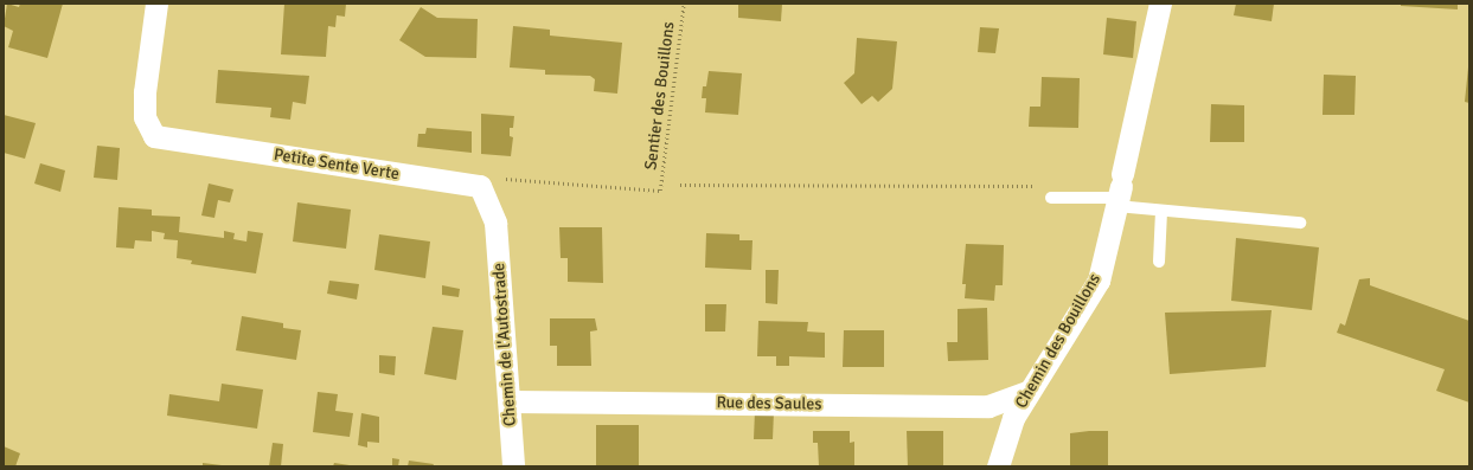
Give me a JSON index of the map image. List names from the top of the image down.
{
  "streets": {
    "street": [
      "Petite Sente Verte",
      "Chemin des Bouillons",
      "Chemin de l'Autostrade",
      "Rue des Saules"
    ],
    "path": ["Sentier des Bouillons"]
  },
  "crossings": [
    ["Sentier des Bouillons", "Petite Sente Verte"],
    ["Sentier des Bouillons", "Chemin de l'Autostrade"],
    ["Petite Sente Verte", "Chemin de l'Autostrade"],
    ["Chemin des Bouillons", "Rue des Saules"],
    ["Chemin de l'Autostrade", "Rue des Saules"]
  ]
}
